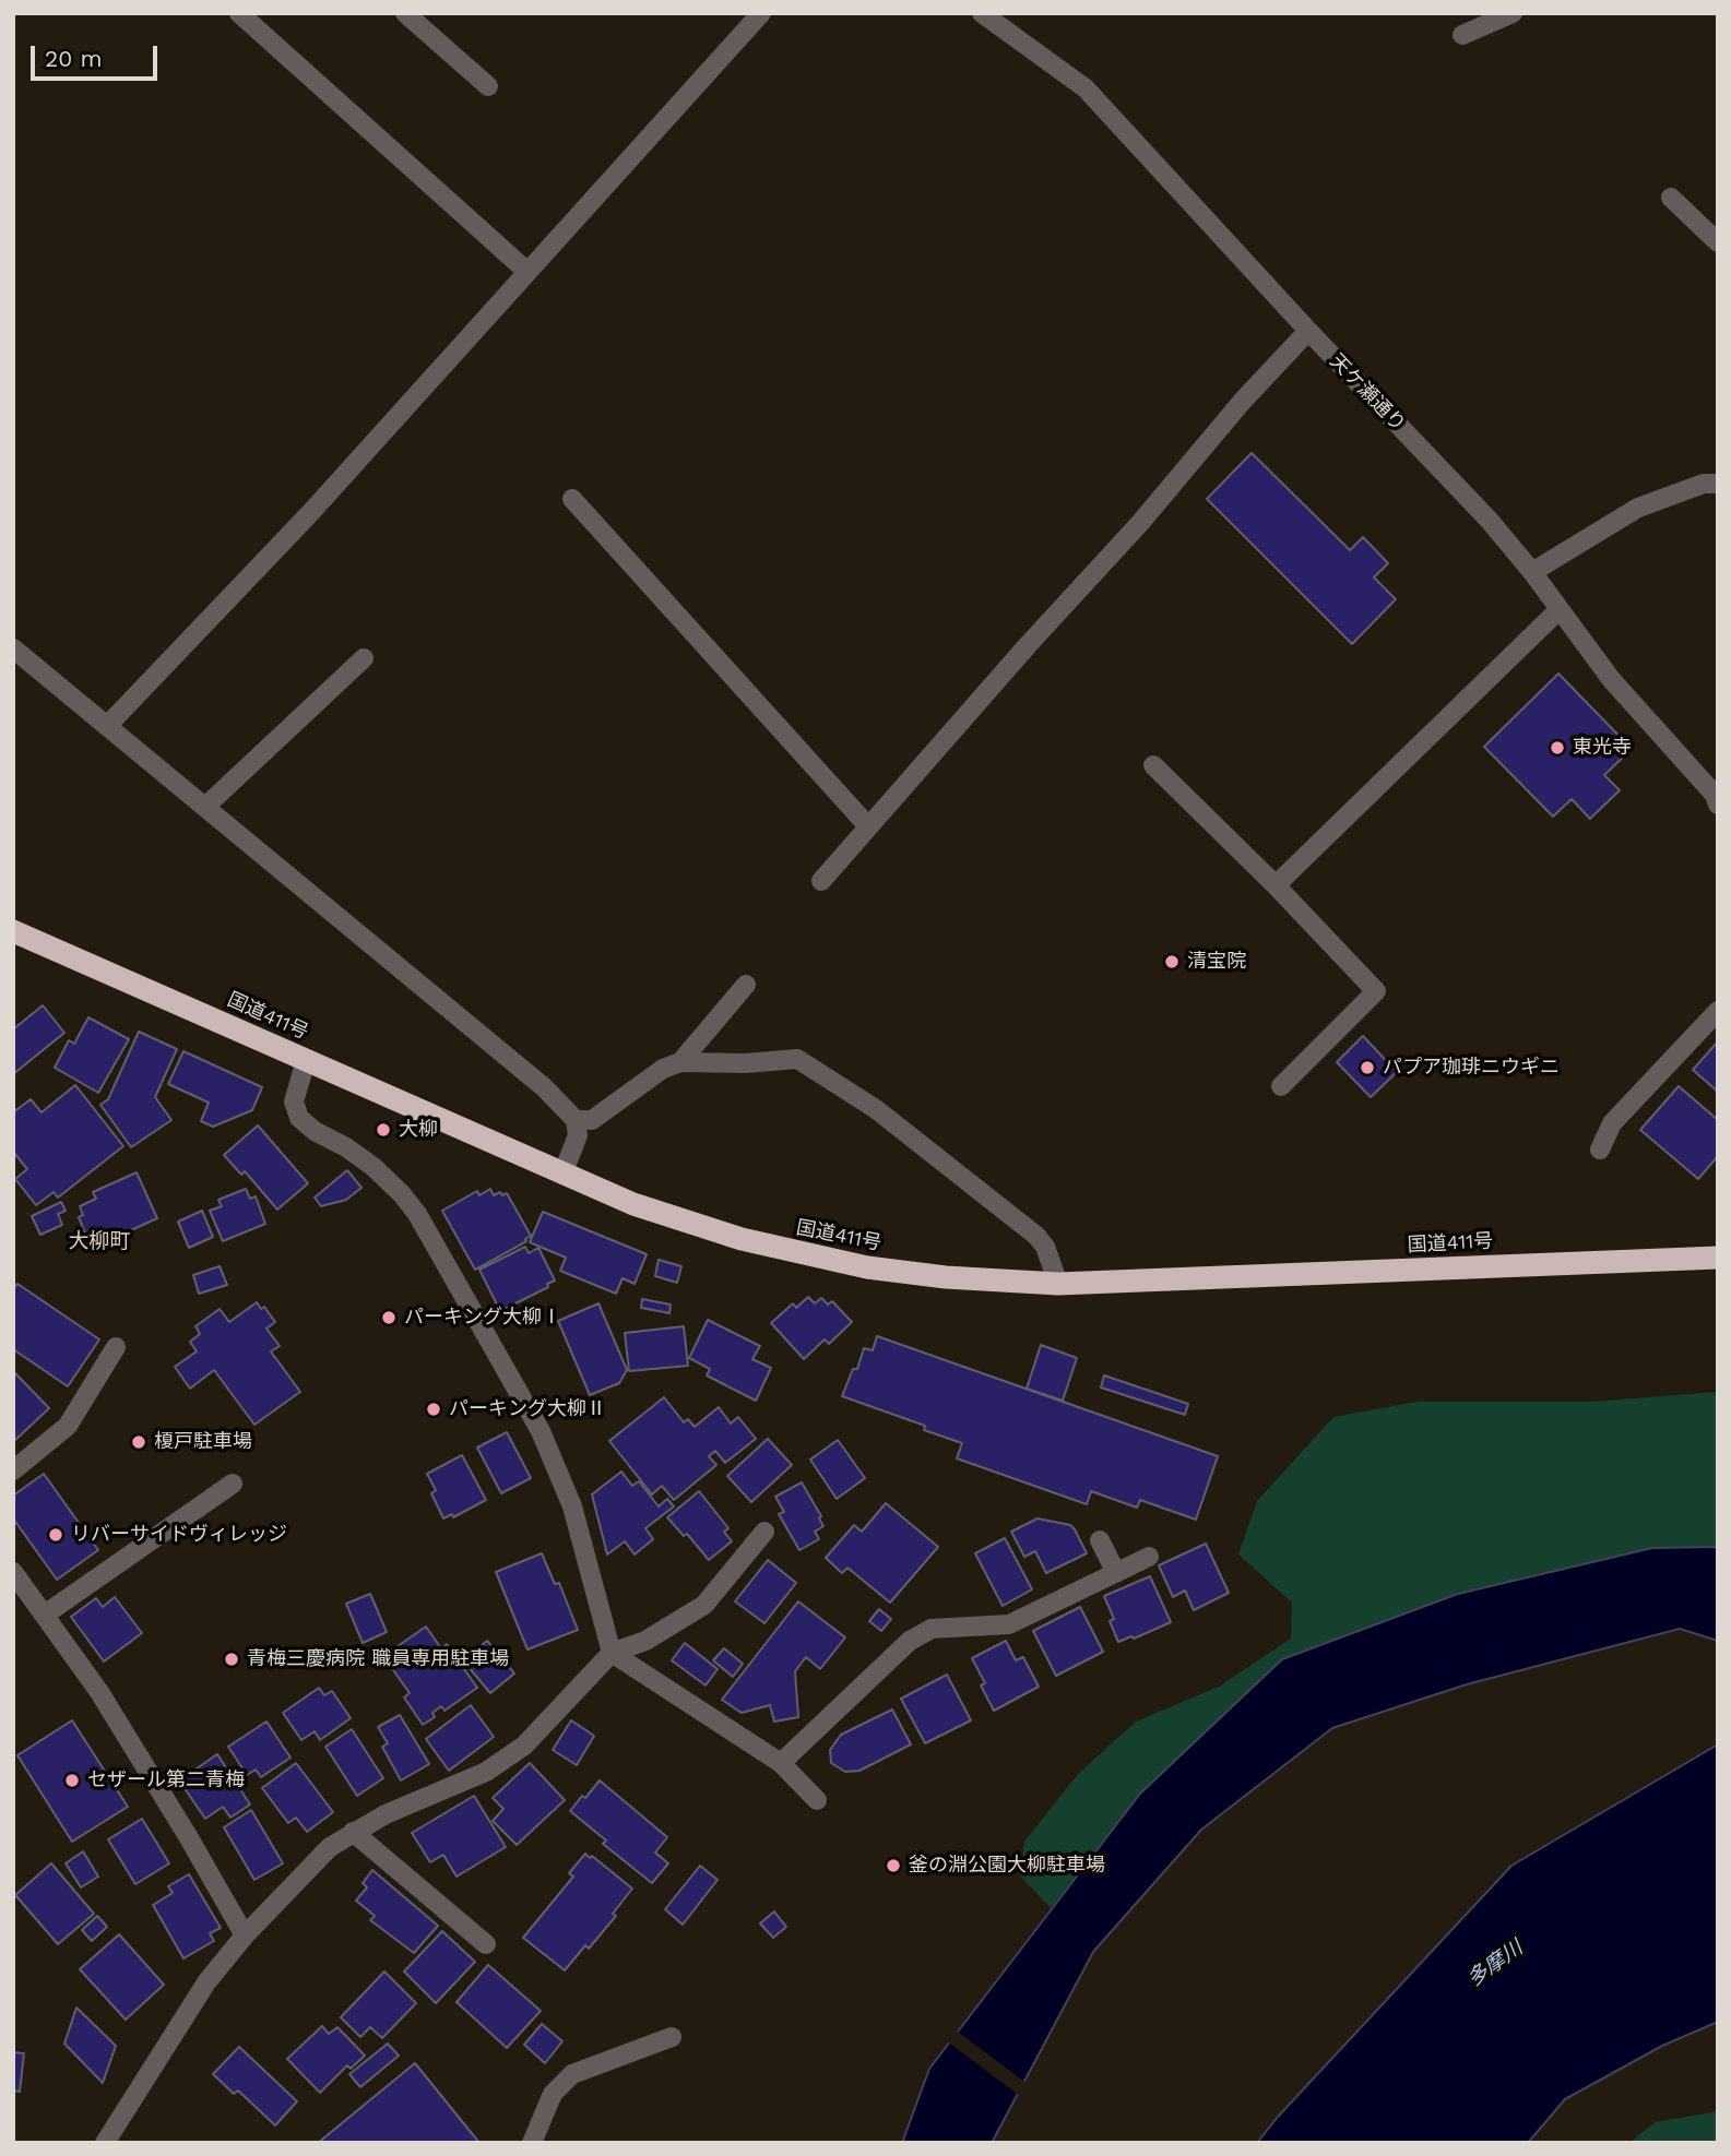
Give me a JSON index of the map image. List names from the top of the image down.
{
  "streets": {
    "highway": ["国道411号"],
    "street": ["天ケ瀬通り"]
  },
  "districts": ["大柳町"],
  "water": ["多摩川"],
  "places": [
    "東光寺",
    "清宝院",
    "パプア珈琲ニウギニ",
    "大柳",
    "パーキング大柳Ⅰ",
    "パーキング大柳Ⅱ",
    "榎戸駐車場",
    "リバーサイドヴィレッジ",
    "青梅三慶病院 職員専用駐車場",
    "セザール第二青梅",
    "釜の淵公園大柳駐車場"
  ],
  "scale_bar": "20 m"
}
